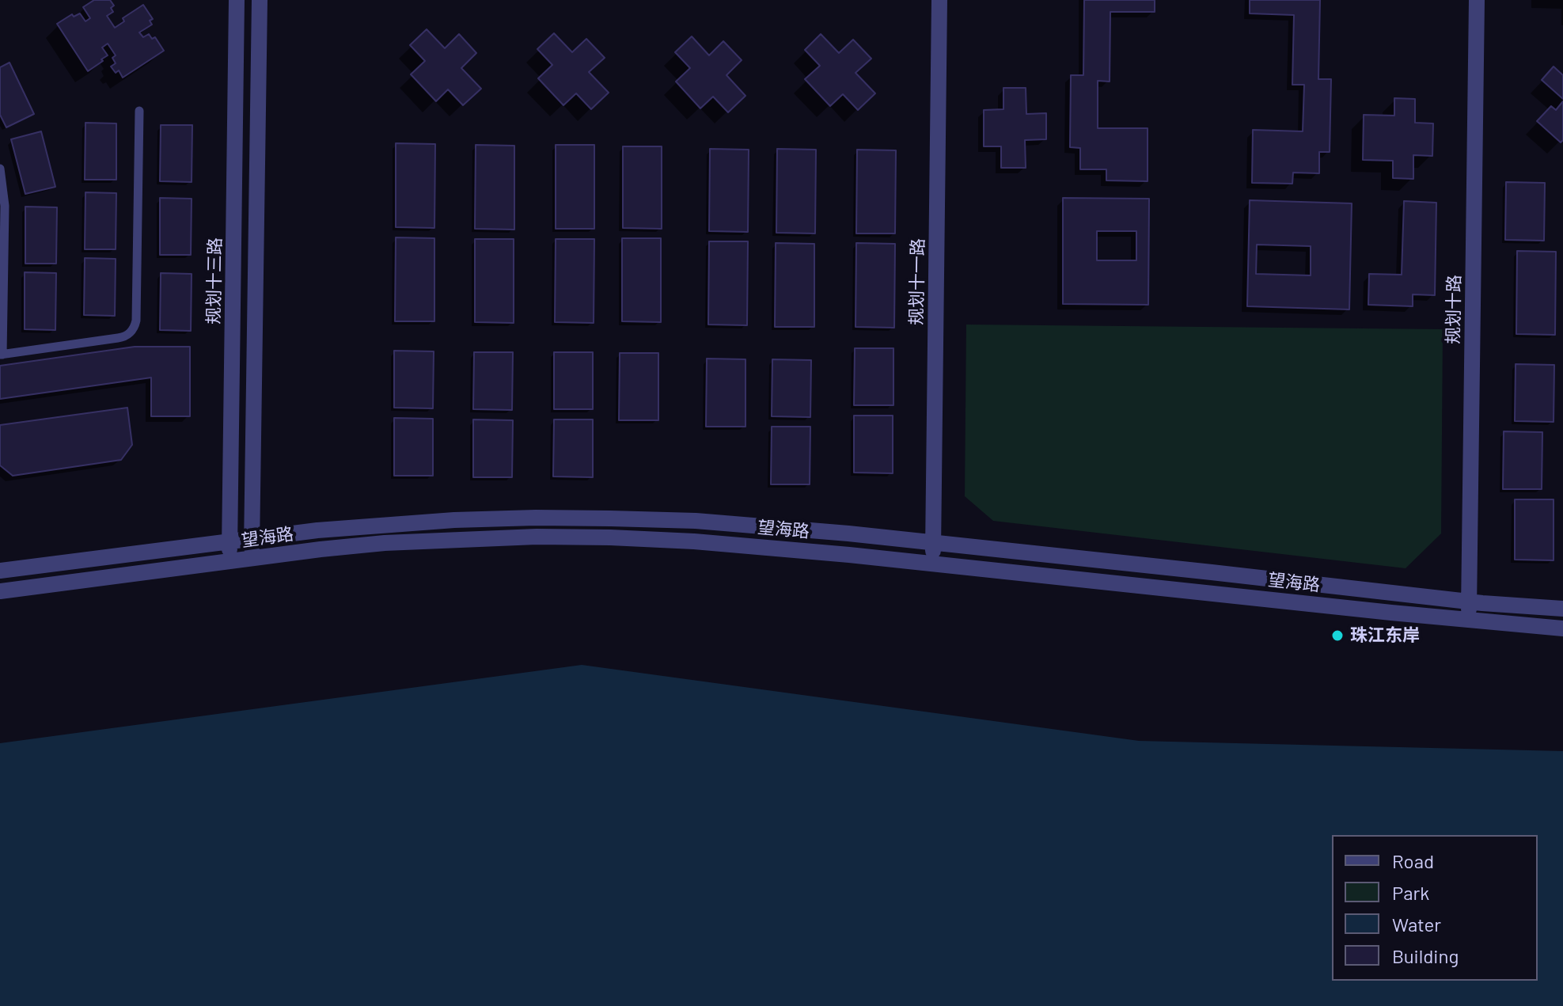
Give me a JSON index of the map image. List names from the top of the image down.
{
  "streets": {
    "street": [
      "规划十三路",
      "规划十一路",
      "规划十路",
      "望海路"
    ]
  },
  "crossings": [
    ["规划十三路", "望海路"],
    ["规划十一路", "望海路"],
    ["规划十路", "望海路"]
  ],
  "places": ["珠江东岸"],
  "legend": [
    "Road",
    "Park",
    "Water",
    "Building"
  ]
}
